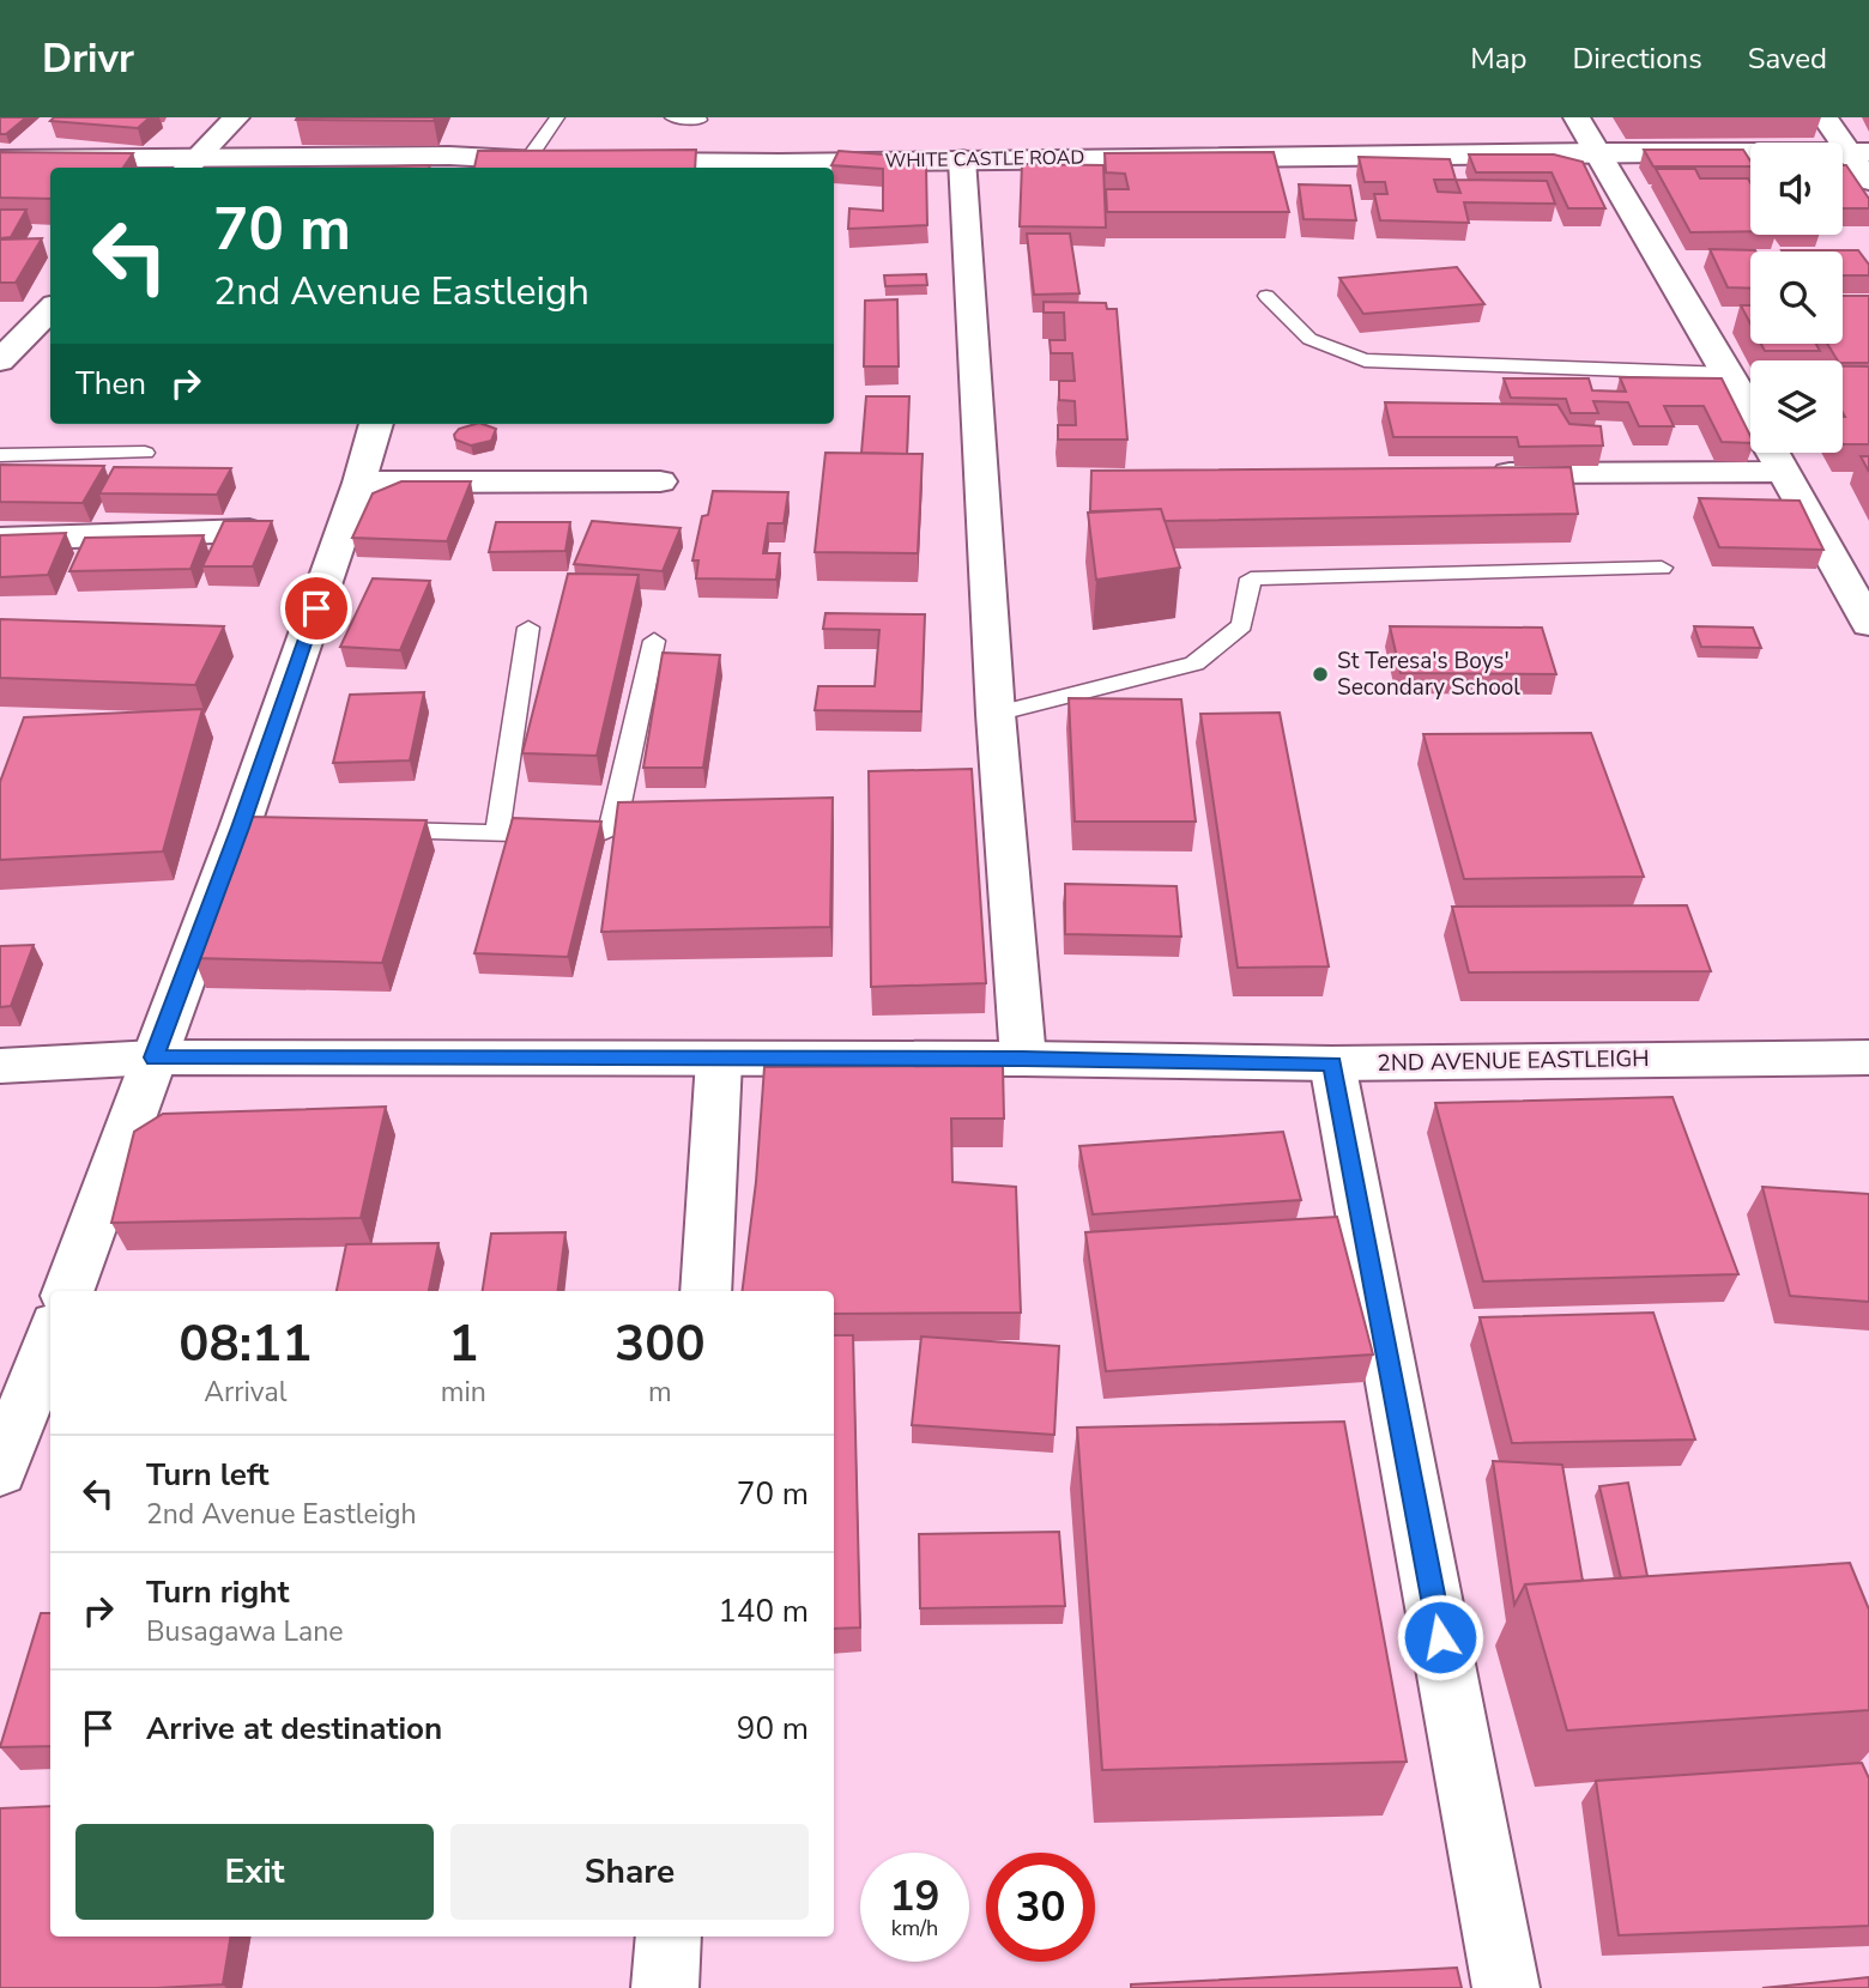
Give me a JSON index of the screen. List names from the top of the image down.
{
  "streets": {
    "street": ["WHITE CASTLE ROAD", "2ND AVENUE EASTLEIGH"]
  },
  "places": ["St Teresa's Boys' Secondary School"],
  "page": {
    "header": "Drivr",
    "nav": ["Map", "Directions", "Saved"],
    "turn": ["70 m", "2nd Avenue Eastleigh"],
    "then": "Then",
    "eta": [
      "08:11",
      "Arrival",
      "1",
      "min",
      "300",
      "m"
    ],
    "list": [
      {
        "name": "Turn left",
        "note": "2nd Avenue Eastleigh",
        "value": "70 m"
      },
      {
        "name": "Turn right",
        "note": "Busagawa Lane",
        "value": "140 m"
      },
      {
        "name": "Arrive at destination",
        "value": "90 m"
      }
    ],
    "buttons": ["Exit", "Share"],
    "speed": "19 km/h",
    "limit": "30"
  }
}
